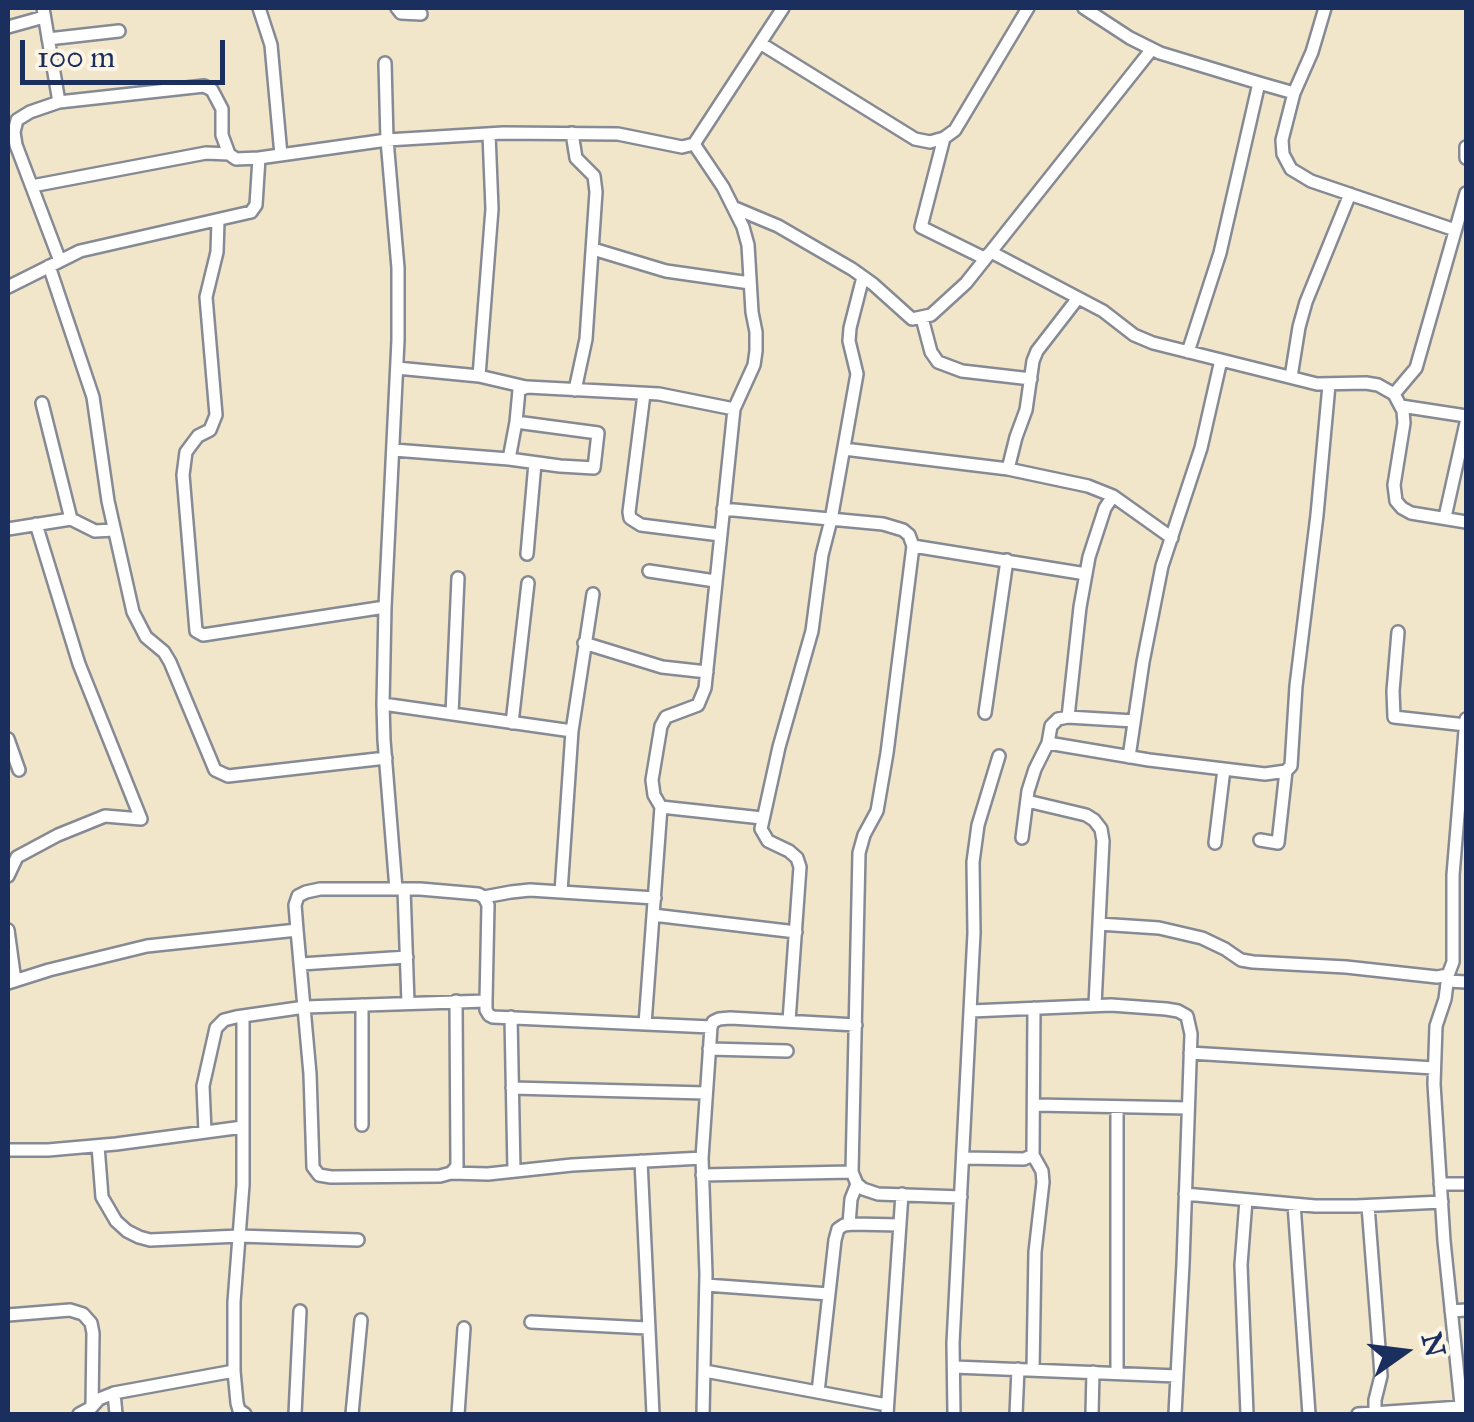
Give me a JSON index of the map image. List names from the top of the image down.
{
  "scale_bar": "100 m",
  "north": "right"
}
